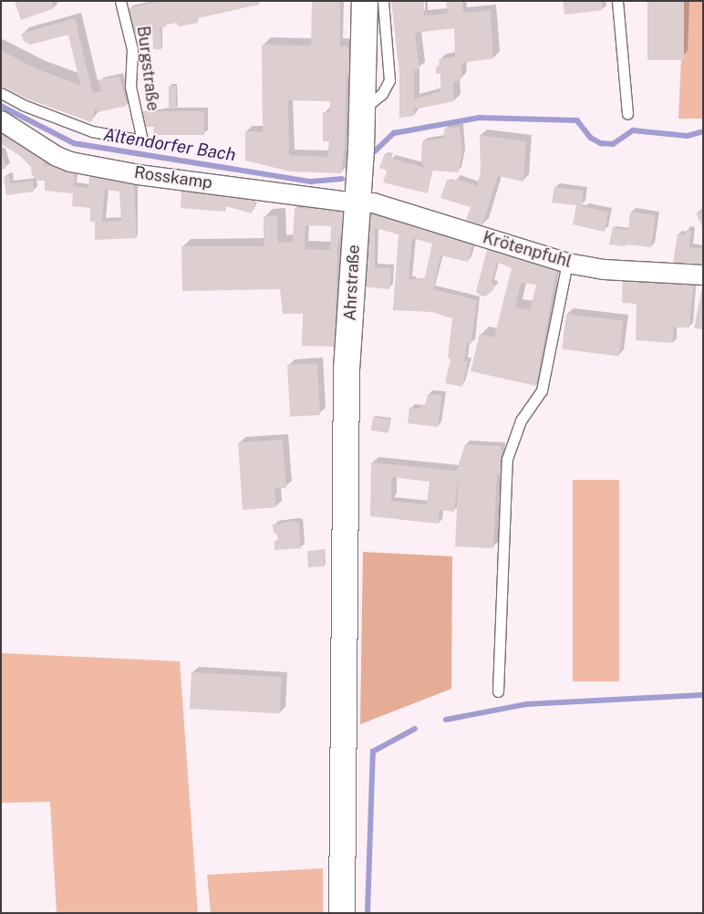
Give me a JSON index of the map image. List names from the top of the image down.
{
  "streets": {
    "main road": ["Ahrstraße"],
    "street": ["Rosskamp", "Krötenpfuhl"],
    "lane": ["Burgstraße"]
  },
  "crossings": [
    ["Burgstraße", "Rosskamp"],
    ["Rosskamp", "Krötenpfuhl"],
    ["Rosskamp", "Ahrstraße"],
    ["Krötenpfuhl", "Ahrstraße"]
  ],
  "water": ["Altendorfer Bach"]
}
